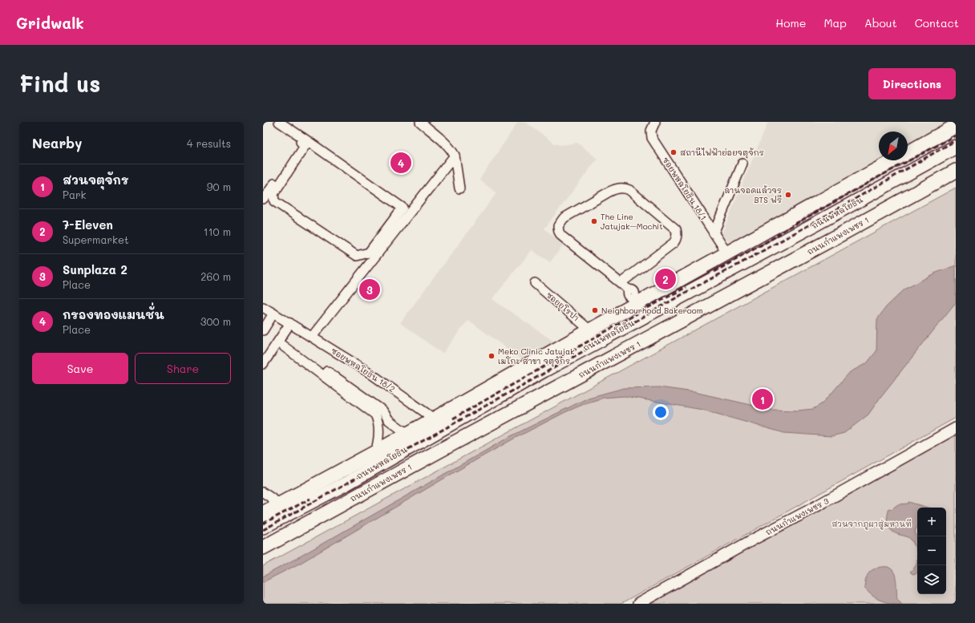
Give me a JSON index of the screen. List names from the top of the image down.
{
  "streets": {
    "main road": ["ถนนพหลโยธิน", "ถนนกำแพงเพชร 1"],
    "street": [
      "ซอยพหลโยธิน 18/1",
      "ซอยยูโรปา",
      "ซอยพหลโยธิน 18/2",
      "ถนนกำแพงเพชร 3"
    ]
  },
  "crossings": [
    ["ซอยพหลโยธิน 18/1", "ถนนพหลโยธิน"],
    ["ถนนพหลโยธิน", "ซอยยูโรปา"],
    ["ถนนพหลโยธิน", "ซอยพหลโยธิน 18/2"]
  ],
  "parks": ["สวนจากภูผาสู่มหานที"],
  "places": [
    "สถานีไฟฟ้าย่อยจตุจักร",
    "ลานจอดแล้วจร BTS ฟรี",
    "The Line Jatujak–Mochit",
    "Neighbourhood Bakeroom",
    "Meko Clinic Jatujak เมโกะ สาขา จตุจักร"
  ],
  "north": "bottom left",
  "page": {
    "header": "Gridwalk",
    "nav": [
      "Home",
      "Map",
      "About",
      "Contact"
    ],
    "buttons": [
      "Directions",
      ["Save", "Share"]
    ],
    "title": "Find us",
    "heading": ["Nearby", "4 results"],
    "pins": [
      "4",
      "2",
      "3",
      "1"
    ],
    "list": [
      {
        "mark": "1",
        "name": "สวนจตุจักร",
        "note": "Park",
        "value": "90 m"
      },
      {
        "mark": "2",
        "name": "7-Eleven",
        "note": "Supermarket",
        "value": "110 m"
      },
      {
        "mark": "3",
        "name": "Sunplaza 2",
        "note": "Place",
        "value": "260 m"
      },
      {
        "mark": "4",
        "name": "กรองทองแมนชั่น",
        "note": "Place",
        "value": "300 m"
      }
    ],
    "map_buttons": ["+", "−"]
  }
}
